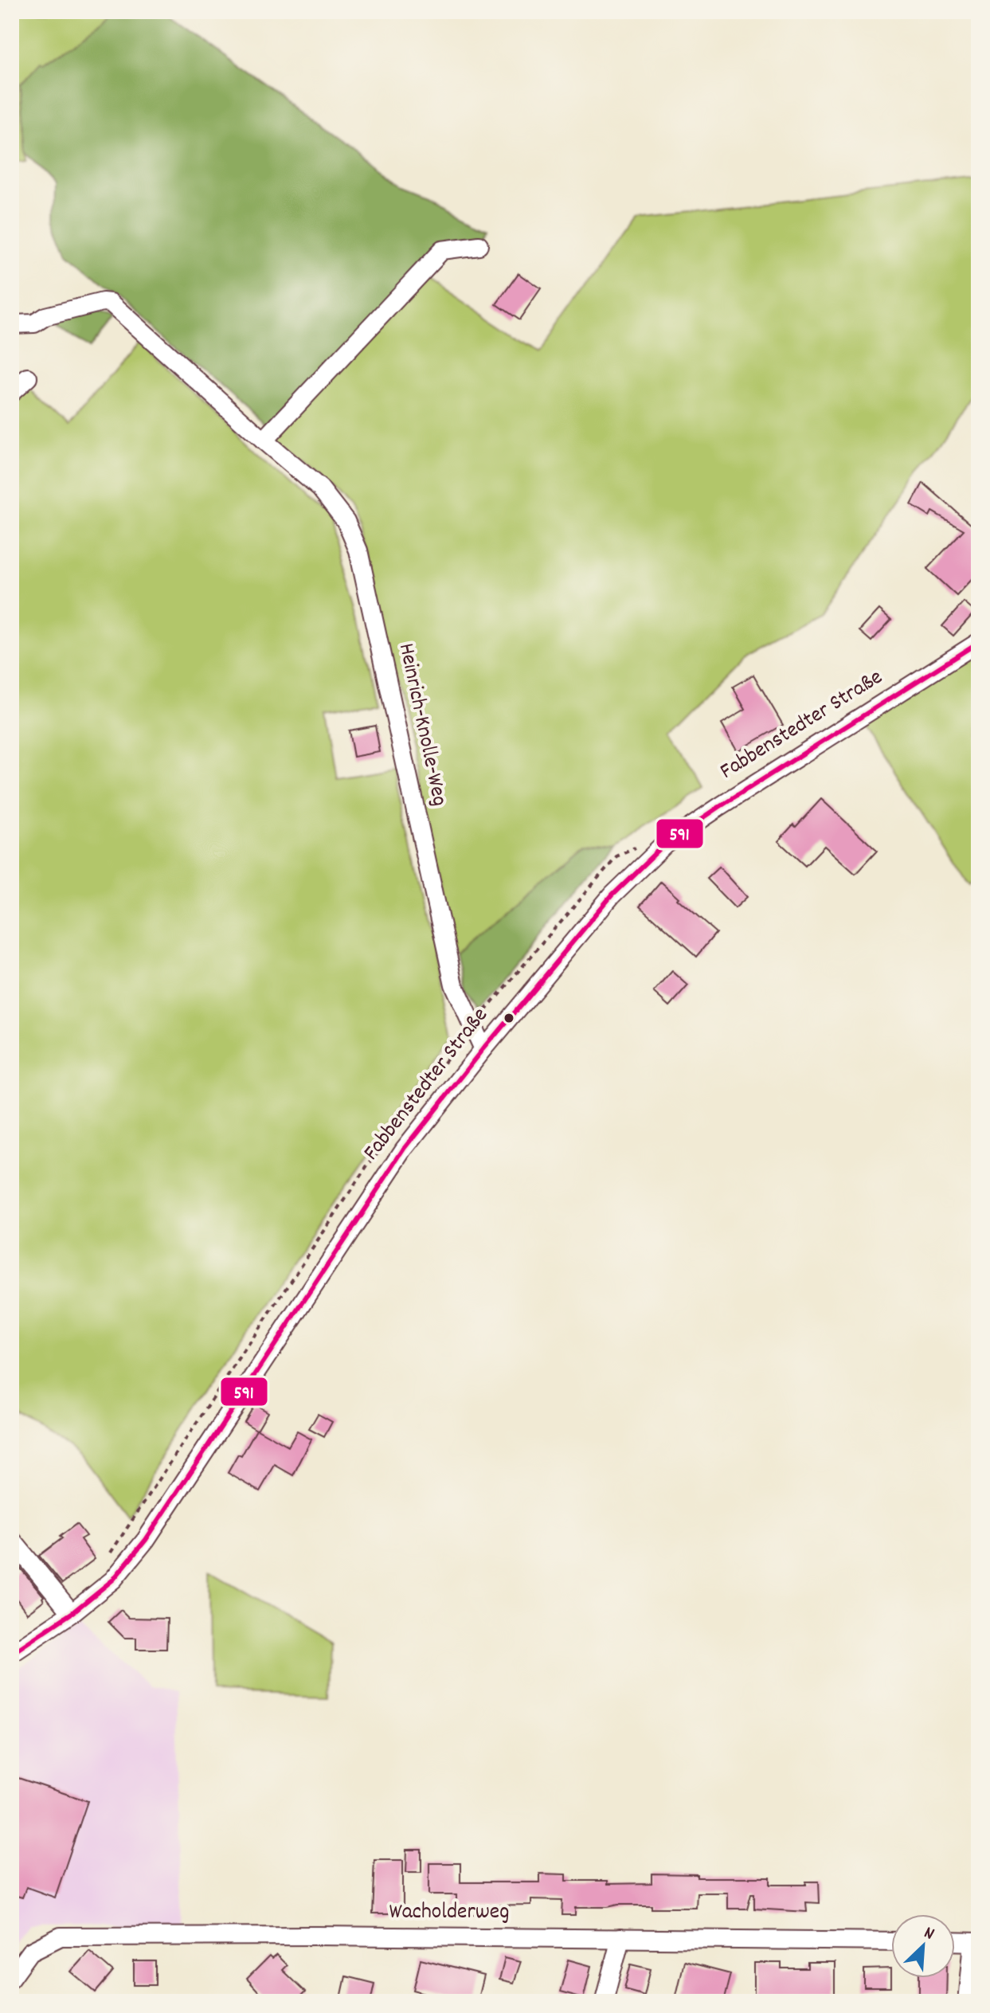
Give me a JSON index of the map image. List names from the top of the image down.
{
  "streets": {
    "street": ["Heinrich-Knolle-Weg", "Fabbenstedter Straße", "Wacholderweg"]
  },
  "crossings": [
    ["Heinrich-Knolle-Weg", "Fabbenstedter Straße"]
  ],
  "lines": ["transit line 591"],
  "north": "top right"
}
